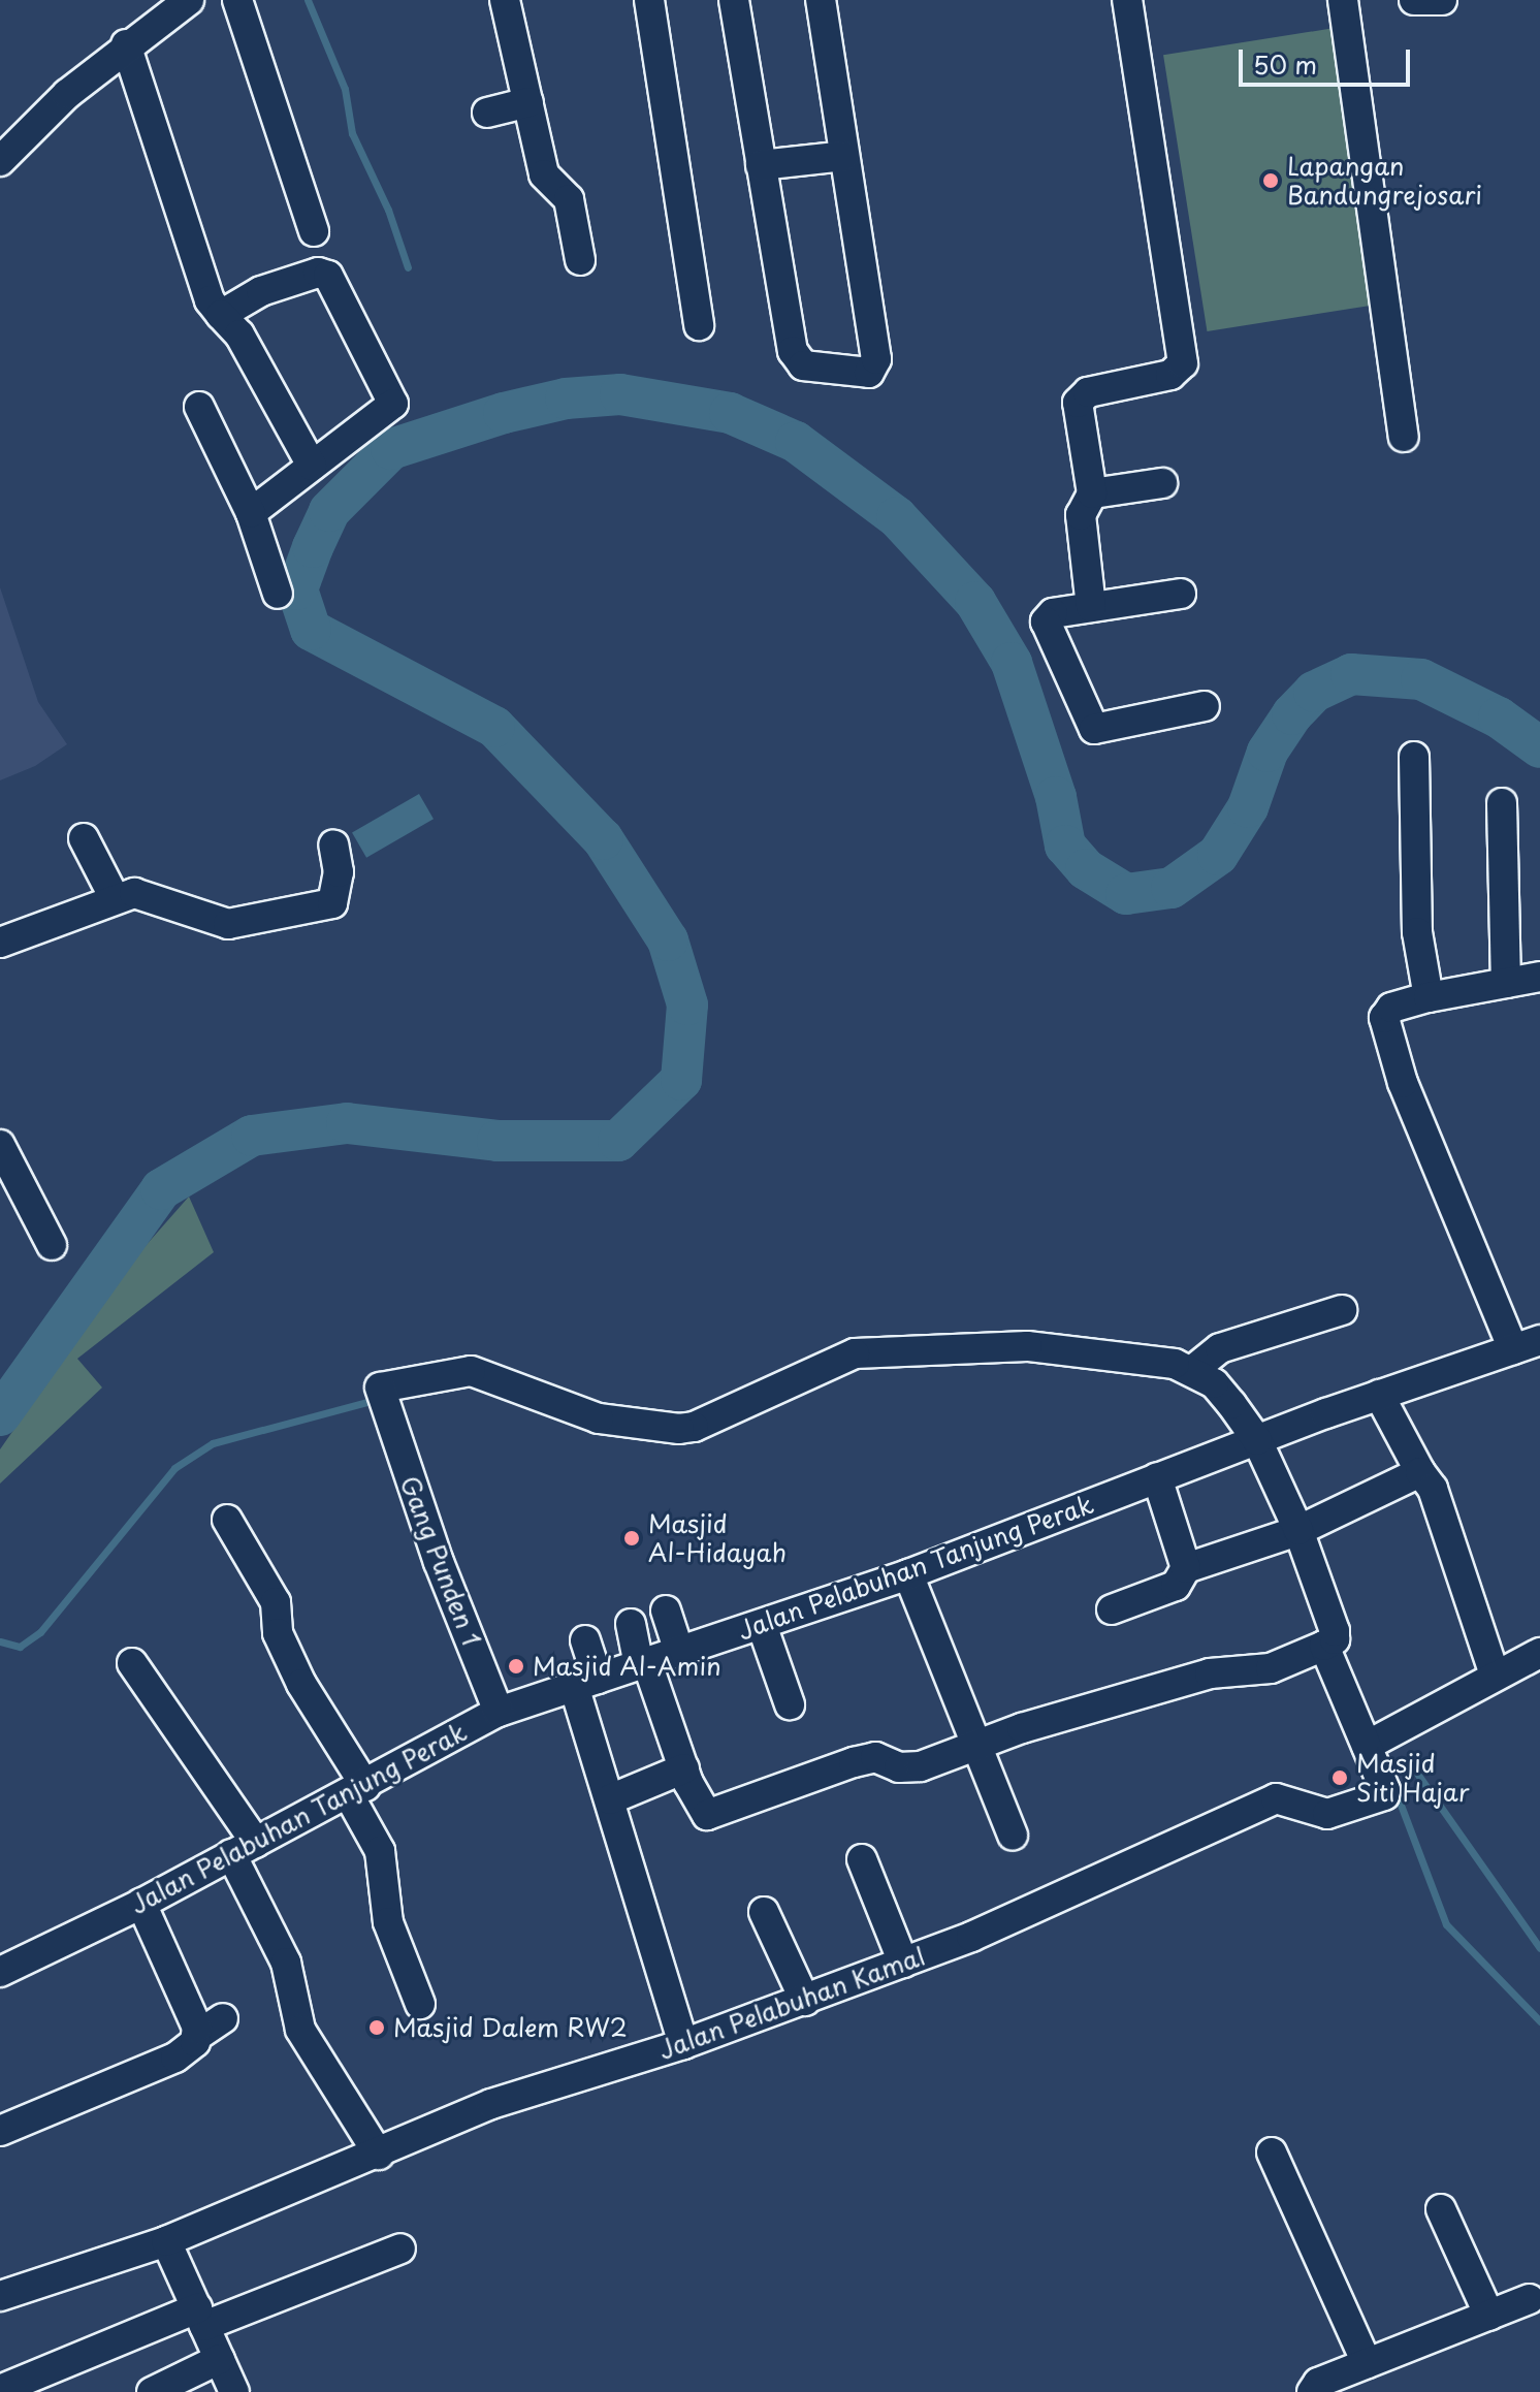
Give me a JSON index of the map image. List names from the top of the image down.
{
  "streets": {
    "street": ["Gang Punden 1", "Jalan Pelabuhan Tanjung Perak", "Jalan Pelabuhan Kamal"]
  },
  "crossings": [
    ["Gang Punden 1", "Jalan Pelabuhan Tanjung Perak"]
  ],
  "places": [
    "Lapangan Bandungrejosari",
    "Masjid Al-Hidayah",
    "Masjid Al-Amin",
    "Masjid Siti Hajar",
    "Masjid Dalem RW2"
  ],
  "scale_bar": "50 m"
}
